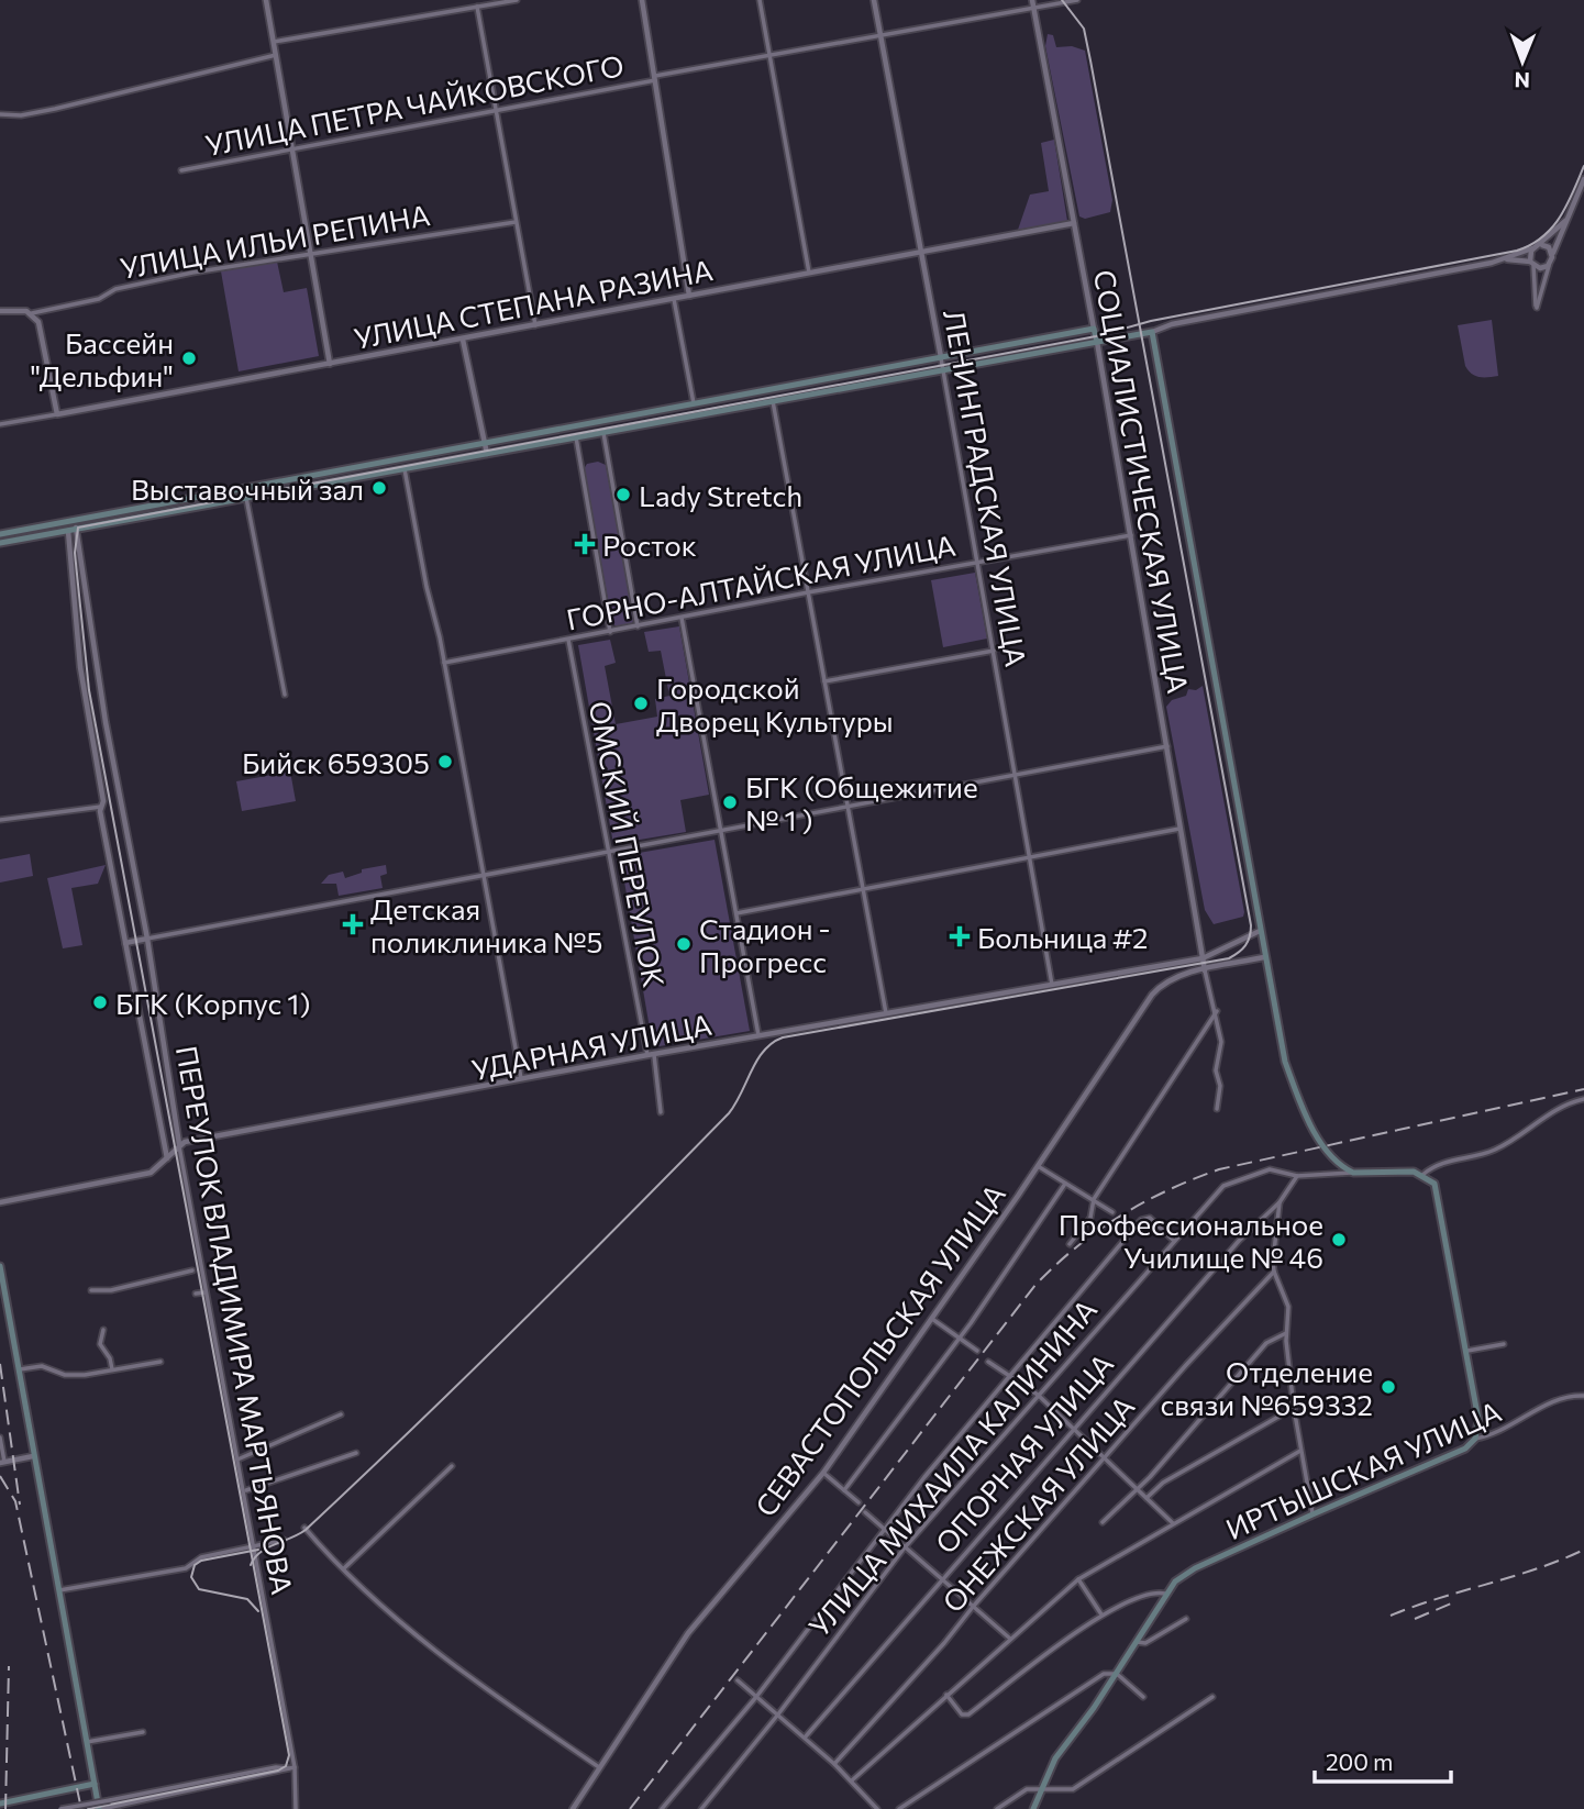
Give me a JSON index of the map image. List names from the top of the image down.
{
  "streets": {
    "main road": ["СОЦИАЛИСТИЧЕСКАЯ УЛИЦА", "ИРТЫШСКАЯ УЛИЦА"],
    "street": [
      "УЛИЦА ПЕТРА ЧАЙКОВСКОГО",
      "УЛИЦА ИЛЬИ РЕПИНА",
      "УЛИЦА СТЕПАНА РАЗИНА",
      "ЛЕНИНГРАДСКАЯ УЛИЦА",
      "ГОРНО-АЛТАЙСКАЯ УЛИЦА",
      "ОМСКИЙ ПЕРЕУЛОК",
      "УДАРНАЯ УЛИЦА",
      "ПЕРЕУЛОК ВЛАДИМИРА МАРТЬЯНОВА",
      "СЕВАСТОПОЛЬСКАЯ УЛИЦА",
      "ОПОРНАЯ УЛИЦА",
      "УЛИЦА МИХАИЛА КАЛИНИНА",
      "ОНЕЖСКАЯ УЛИЦА"
    ]
  },
  "crossings": [
    ["УЛИЦА ПЕТРА ЧАЙКОВСКОГО", "СОЦИАЛИСТИЧЕСКАЯ УЛИЦА"],
    ["УЛИЦА ПЕТРА ЧАЙКОВСКОГО", "ЛЕНИНГРАДСКАЯ УЛИЦА"],
    ["УЛИЦА СТЕПАНА РАЗИНА", "СОЦИАЛИСТИЧЕСКАЯ УЛИЦА"],
    ["УЛИЦА СТЕПАНА РАЗИНА", "ЛЕНИНГРАДСКАЯ УЛИЦА"],
    ["СОЦИАЛИСТИЧЕСКАЯ УЛИЦА", "ГОРНО-АЛТАЙСКАЯ УЛИЦА"],
    ["СОЦИАЛИСТИЧЕСКАЯ УЛИЦА", "УДАРНАЯ УЛИЦА"],
    ["СОЦИАЛИСТИЧЕСКАЯ УЛИЦА", "СЕВАСТОПОЛЬСКАЯ УЛИЦА"],
    ["ЛЕНИНГРАДСКАЯ УЛИЦА", "ГОРНО-АЛТАЙСКАЯ УЛИЦА"],
    ["ЛЕНИНГРАДСКАЯ УЛИЦА", "УДАРНАЯ УЛИЦА"],
    ["ГОРНО-АЛТАЙСКАЯ УЛИЦА", "ОМСКИЙ ПЕРЕУЛОК"],
    ["ОМСКИЙ ПЕРЕУЛОК", "УДАРНАЯ УЛИЦА"],
    ["УДАРНАЯ УЛИЦА", "ПЕРЕУЛОК ВЛАДИМИРА МАРТЬЯНОВА"]
  ],
  "places": {
    "other": [
      "Бассейн \"Дельфин\"",
      "Выставочный зал",
      "Lady Stretch",
      "Городской Дворец Культуры",
      "Бийск 659305",
      "БГК (Общежитие № 1 )",
      "Стадион - Прогресс",
      "БГК (Корпус 1)",
      "Профессиональное Училище № 46",
      "Отделение связи №659332"
    ],
    "health": ["Росток", "Детская поликлиника №5", "Больница #2"]
  },
  "scale_bar": "200 m",
  "north": "bottom"
}
